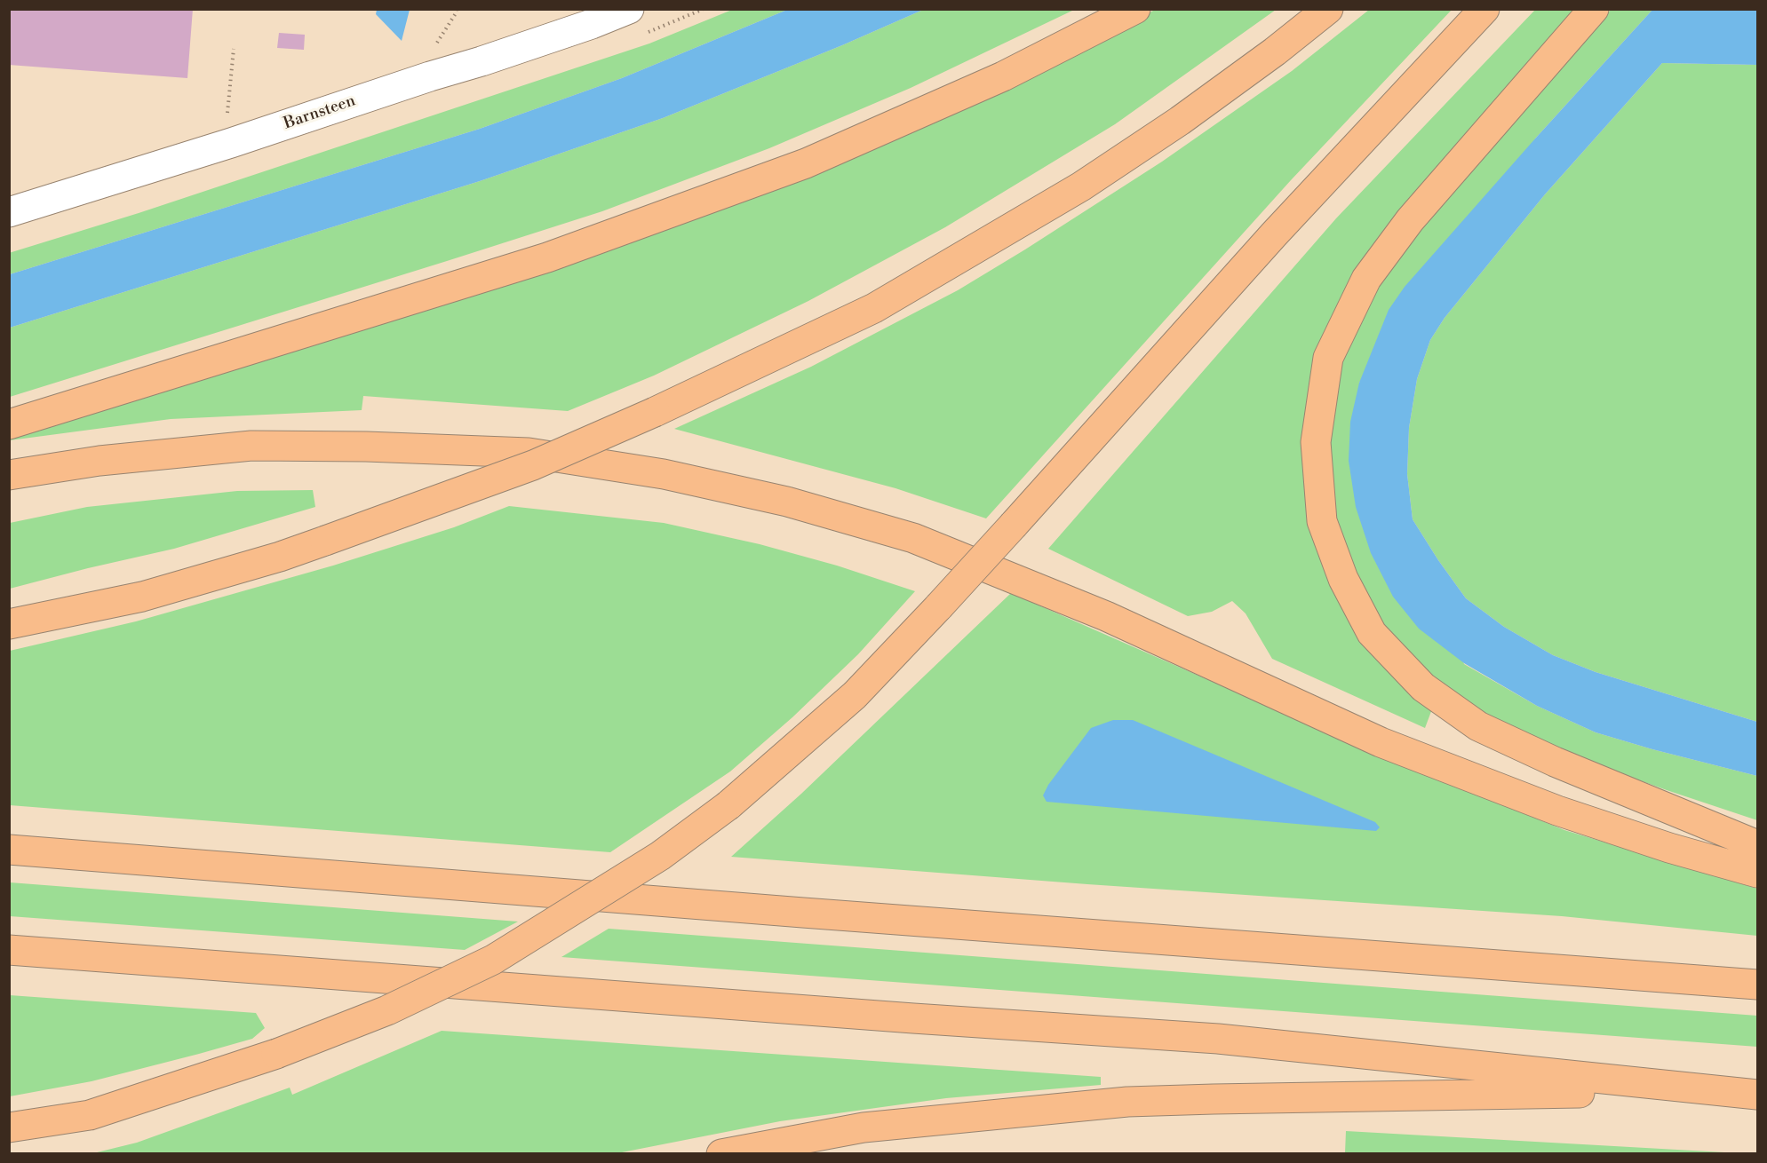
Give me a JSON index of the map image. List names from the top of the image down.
{
  "streets": {
    "street": ["Barnsteen"]
  }
}
